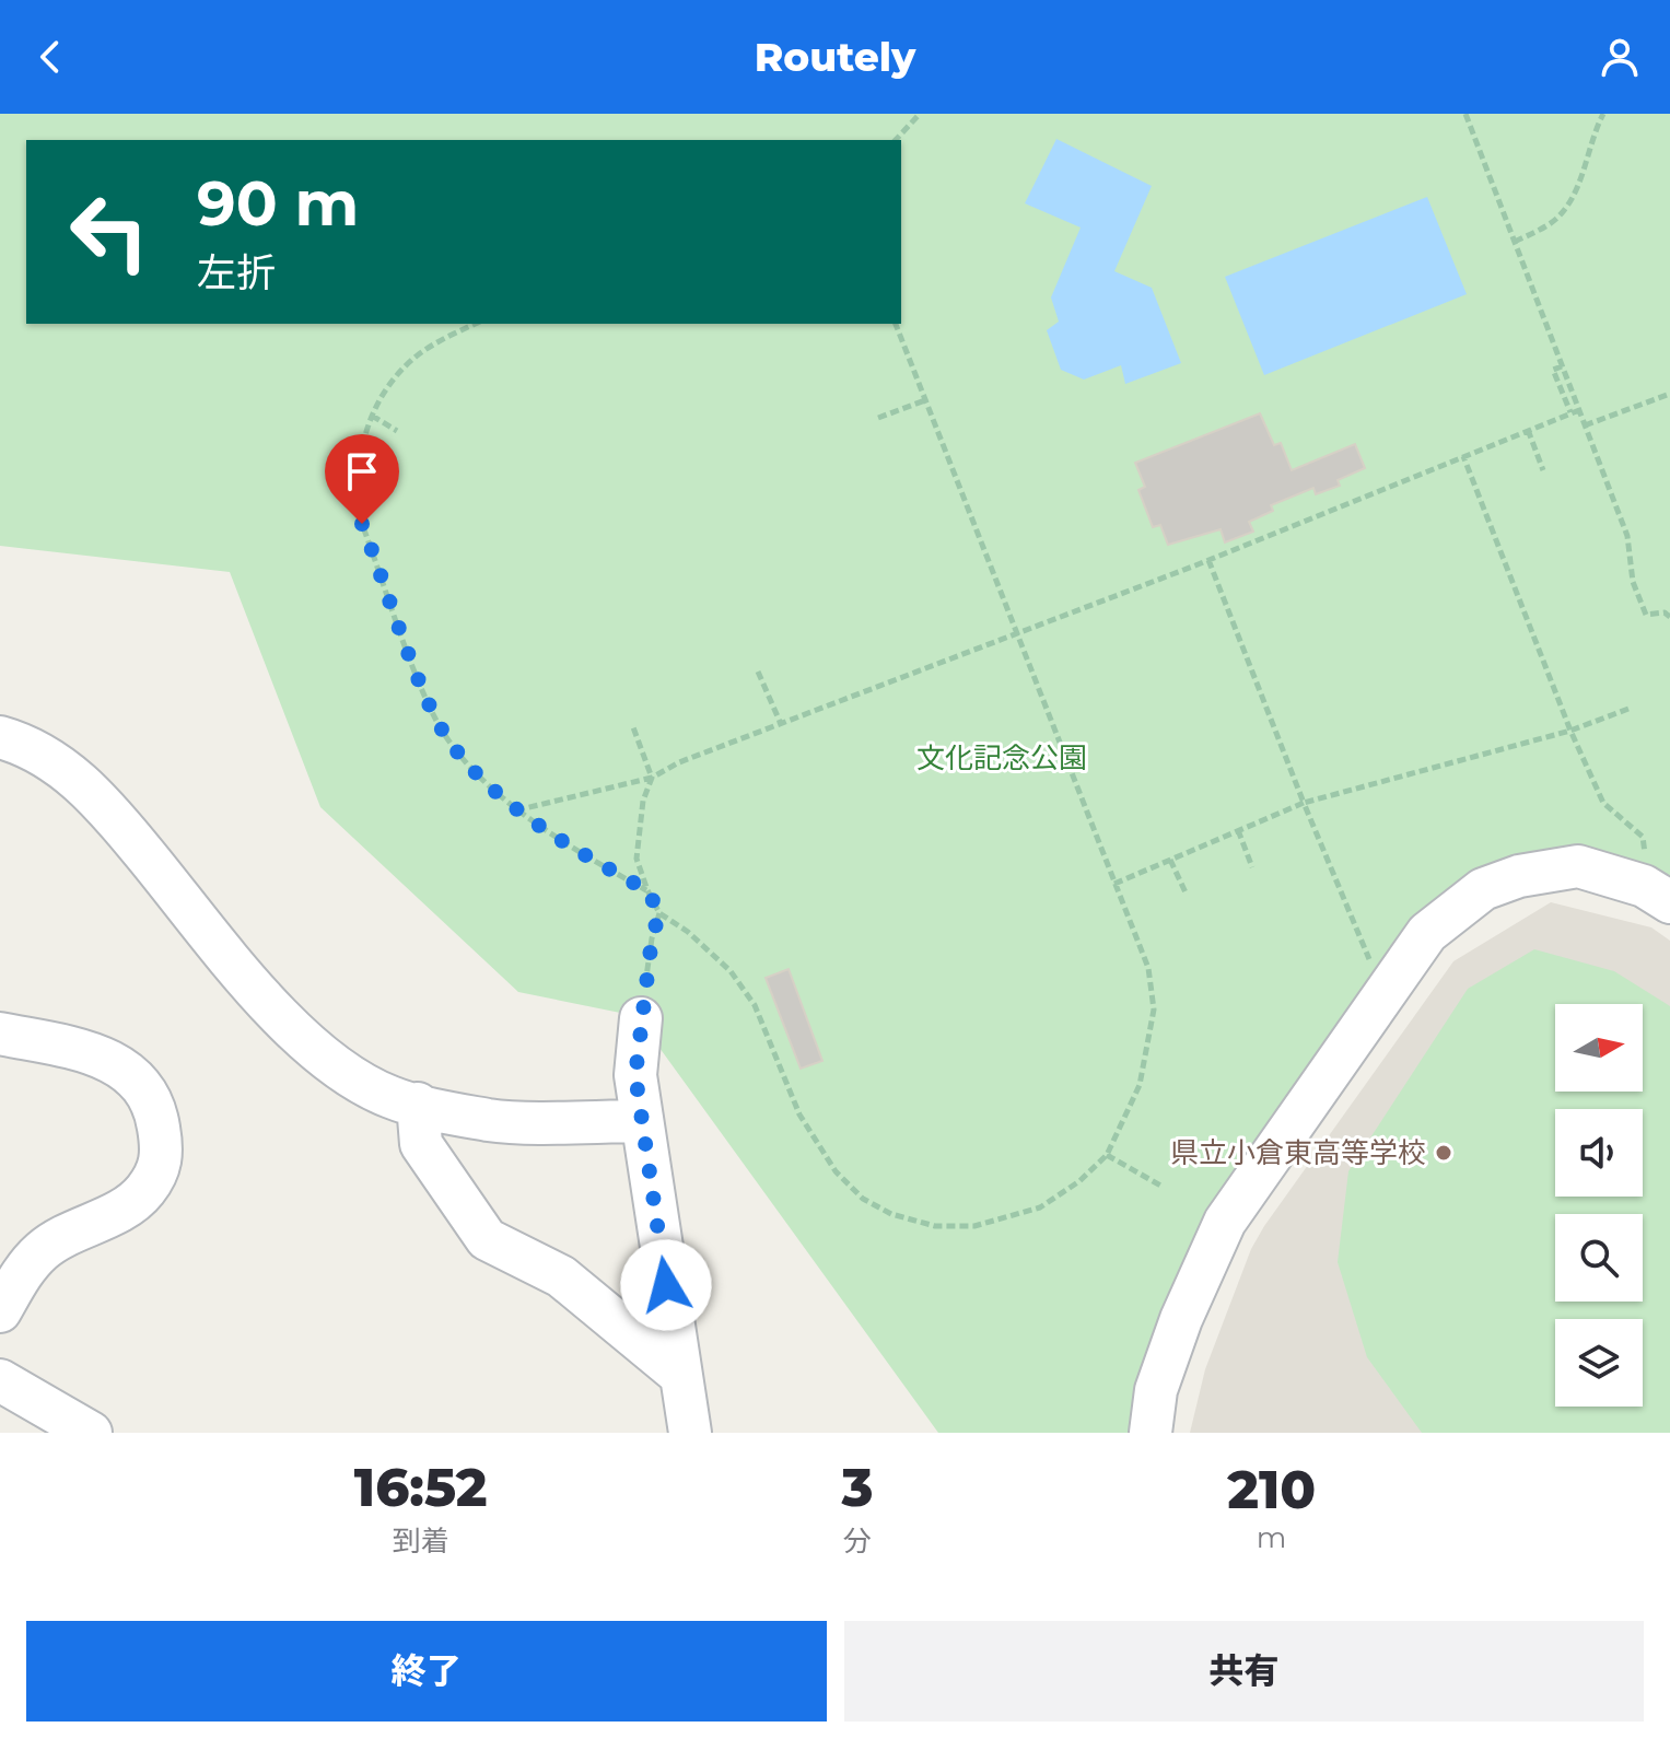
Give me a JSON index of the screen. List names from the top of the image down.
{
  "parks": ["文化記念公園"],
  "places": ["県立小倉東高等学校"],
  "north": "right",
  "page": {
    "header": "Routely",
    "turn": ["90 m", "左折"],
    "eta": [
      "16:52",
      "到着",
      "3",
      "分",
      "210",
      "m"
    ],
    "buttons": ["終了", "共有"]
  }
}
